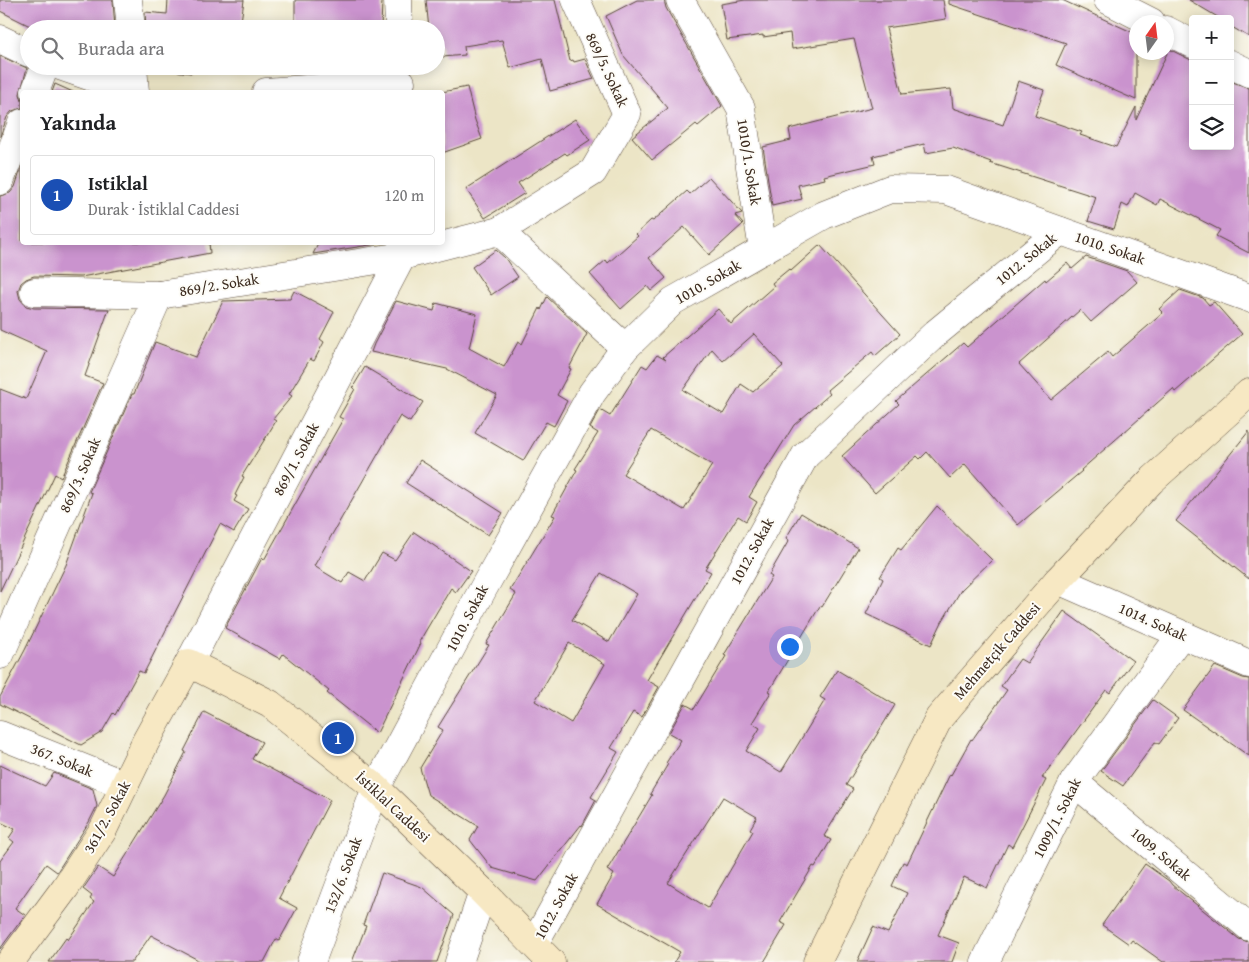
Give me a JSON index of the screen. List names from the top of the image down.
{
  "streets": {
    "street": [
      "869/5. Sokak",
      "1010/1. Sokak",
      "1010. Sokak",
      "1012. Sokak",
      "869/2. Sokak",
      "869/1. Sokak",
      "869/3. Sokak",
      "1014. Sokak",
      "Mehmetçik Caddesi",
      "367. Sokak",
      "İstiklal Caddesi",
      "361/2. Sokak",
      "1009/1. Sokak",
      "1009. Sokak",
      "152/6. Sokak"
    ]
  },
  "crossings": [
    ["869/5. Sokak", "869/2. Sokak"],
    ["869/5. Sokak", "869/1. Sokak"],
    ["1010/1. Sokak", "1010. Sokak"],
    ["1010. Sokak", "1012. Sokak"],
    ["1010. Sokak", "İstiklal Caddesi"],
    ["1010. Sokak", "152/6. Sokak"],
    ["1012. Sokak", "İstiklal Caddesi"],
    ["869/2. Sokak", "869/1. Sokak"],
    ["869/2. Sokak", "869/3. Sokak"],
    ["869/1. Sokak", "İstiklal Caddesi"],
    ["869/1. Sokak", "361/2. Sokak"],
    ["1014. Sokak", "Mehmetçik Caddesi"],
    ["1014. Sokak", "1009/1. Sokak"],
    ["367. Sokak", "361/2. Sokak"],
    ["İstiklal Caddesi", "361/2. Sokak"],
    ["İstiklal Caddesi", "152/6. Sokak"],
    ["1009/1. Sokak", "1009. Sokak"]
  ],
  "north": "top",
  "page": {
    "map_buttons": ["+", "−"],
    "search": "Burada ara",
    "heading": "Yakında",
    "list": [
      {
        "mark": "1",
        "name": "Istiklal",
        "note": "Durak · İstiklal Caddesi",
        "value": "120 m"
      }
    ],
    "pins": "1"
  }
}
